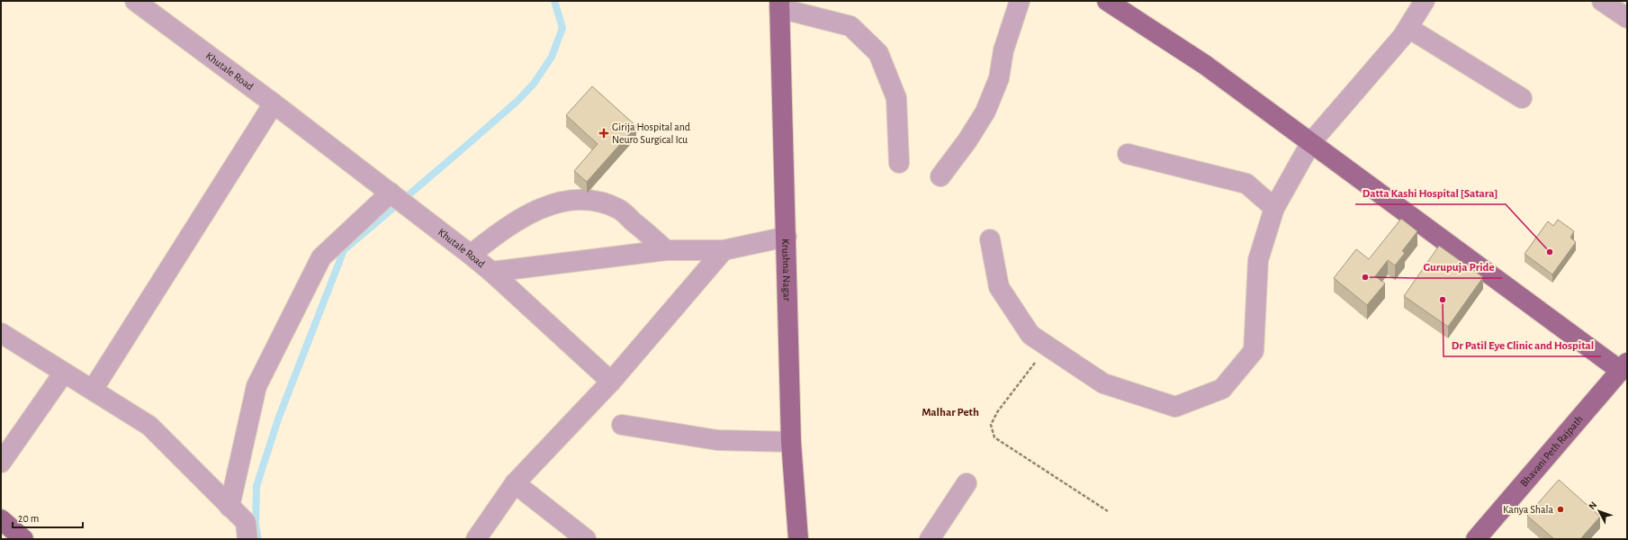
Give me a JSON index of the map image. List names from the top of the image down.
{
  "streets": {
    "main road": ["Krushna Nagar", "Bhavani Peth Rajpath"],
    "street": ["Khutale Road"]
  },
  "districts": ["Malhar Peth"],
  "places": {
    "health": ["Girija Hospital and Neuro Surgical Icu"],
    "other": [
      "Datta Kashi Hospital [Satara]",
      "Gurupuja Pride",
      "Dr Patil Eye Clinic and Hospital",
      "Kanya Shala"
    ]
  },
  "scale_bar": "20 m",
  "north": "top left"
}
